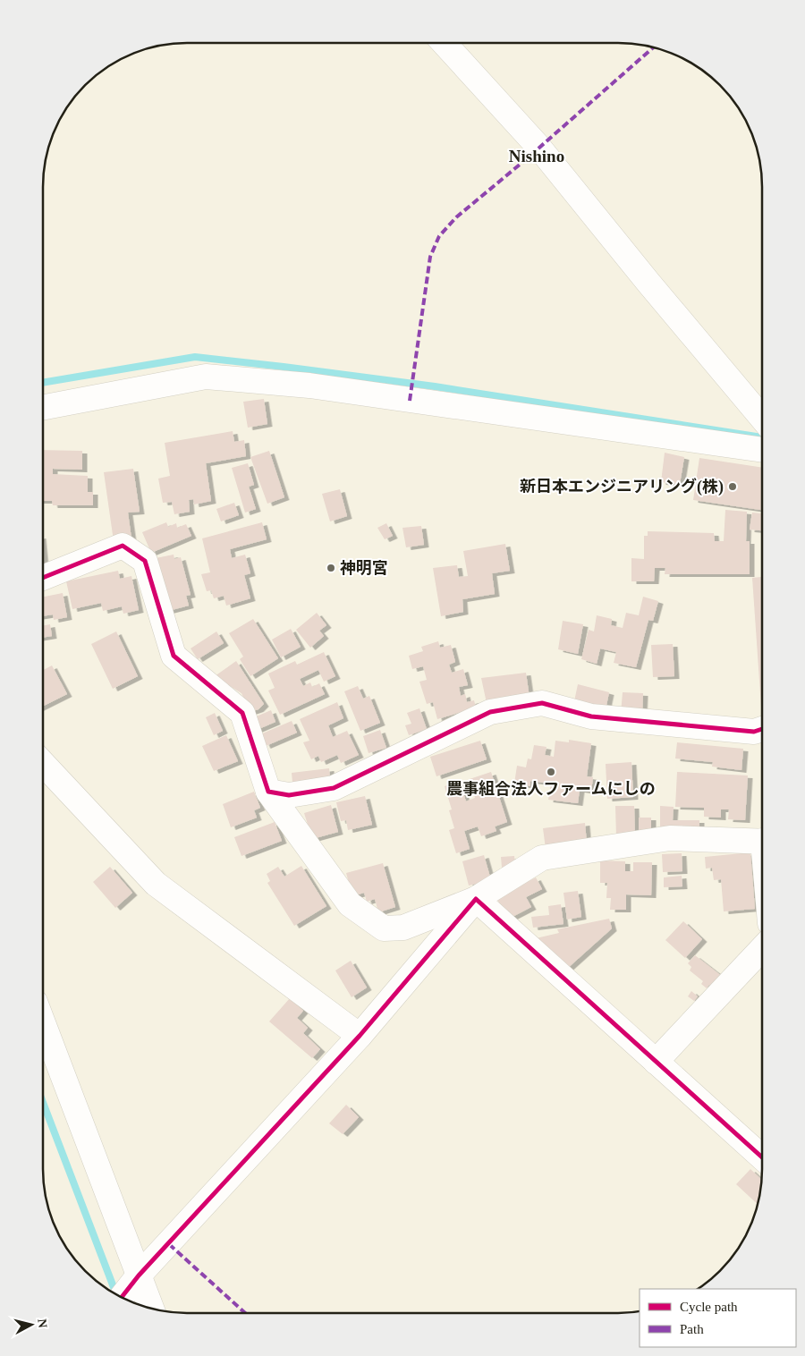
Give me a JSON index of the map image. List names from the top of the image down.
{
  "districts": ["Nishino"],
  "places": ["新日本エンジニアリング(株)", "神明宮", "農事組合法人ファームにしの"],
  "legend": ["Cycle path", "Path"],
  "north": "right"
}
